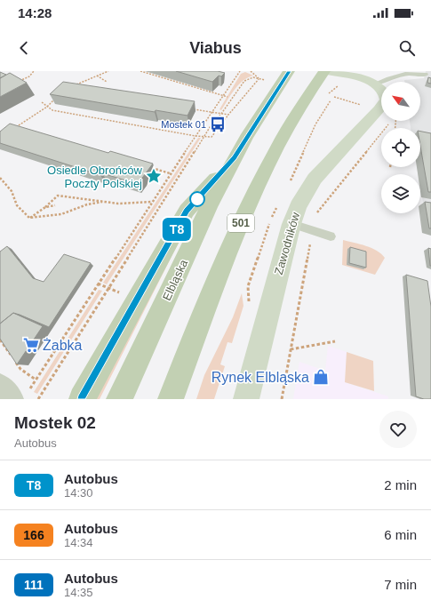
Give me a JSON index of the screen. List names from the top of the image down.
{
  "streets": {
    "main road": ["501", "Elbląska"],
    "street": ["Zawodników"]
  },
  "places": {
    "bus stop": ["Mostek 01"],
    "place": ["Osiedle Obrońców Poczty Polskiej"],
    "supermarket": ["Żabka"],
    "shop": ["Rynek Elbląska"]
  },
  "lines": ["bus line T8"],
  "north": "top left",
  "page": {
    "status": "14:28",
    "header": "Viabus",
    "on_map": "T8",
    "heading": ["Mostek 02", "Autobus"],
    "list": [
      {
        "mark": "T8",
        "name": "Autobus",
        "note": "14:30",
        "value": "2 min"
      },
      {
        "mark": "166",
        "name": "Autobus",
        "note": "14:34",
        "value": "6 min"
      },
      {
        "mark": "111",
        "name": "Autobus",
        "note": "14:35",
        "value": "7 min"
      }
    ]
  }
}
